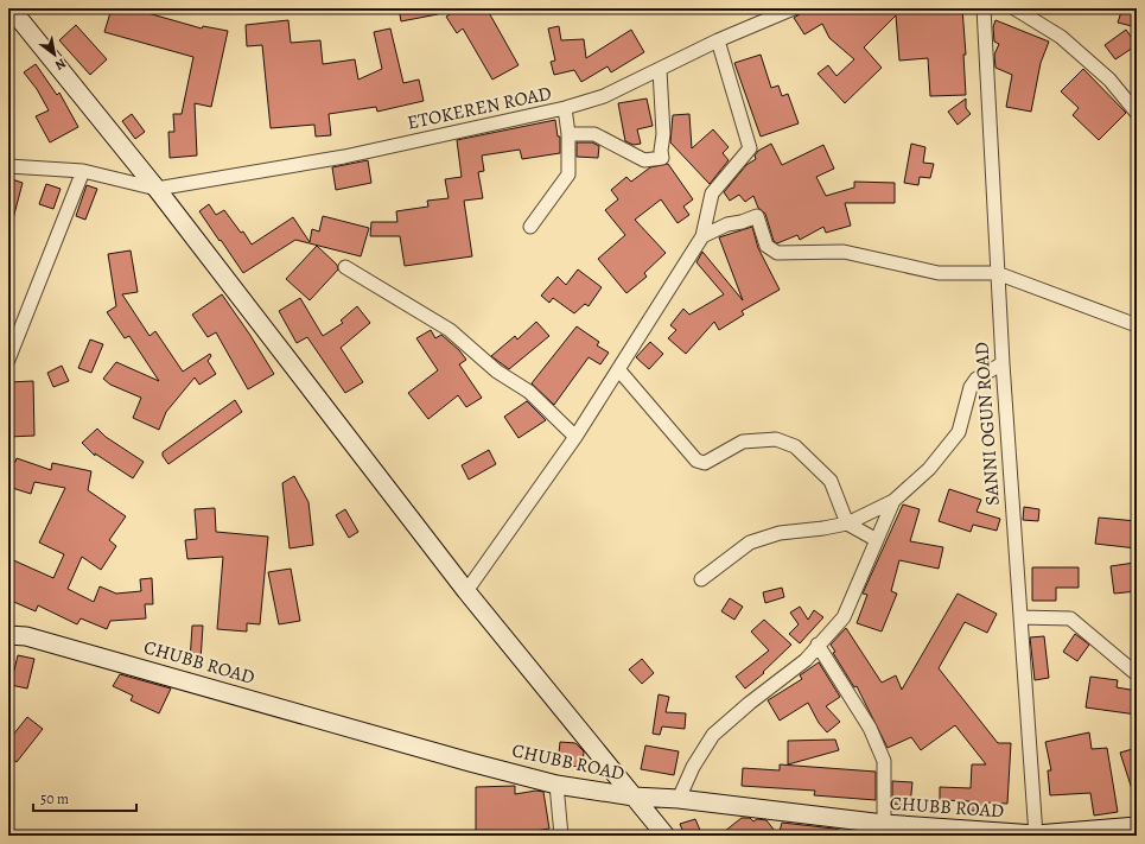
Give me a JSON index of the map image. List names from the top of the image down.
{
  "streets": {
    "street": ["ETOKEREN ROAD", "SANNI OGUN ROAD", "CHUBB ROAD"]
  },
  "crossings": [
    ["SANNI OGUN ROAD", "CHUBB ROAD"]
  ],
  "scale_bar": "50 m",
  "north": "bottom right"
}
